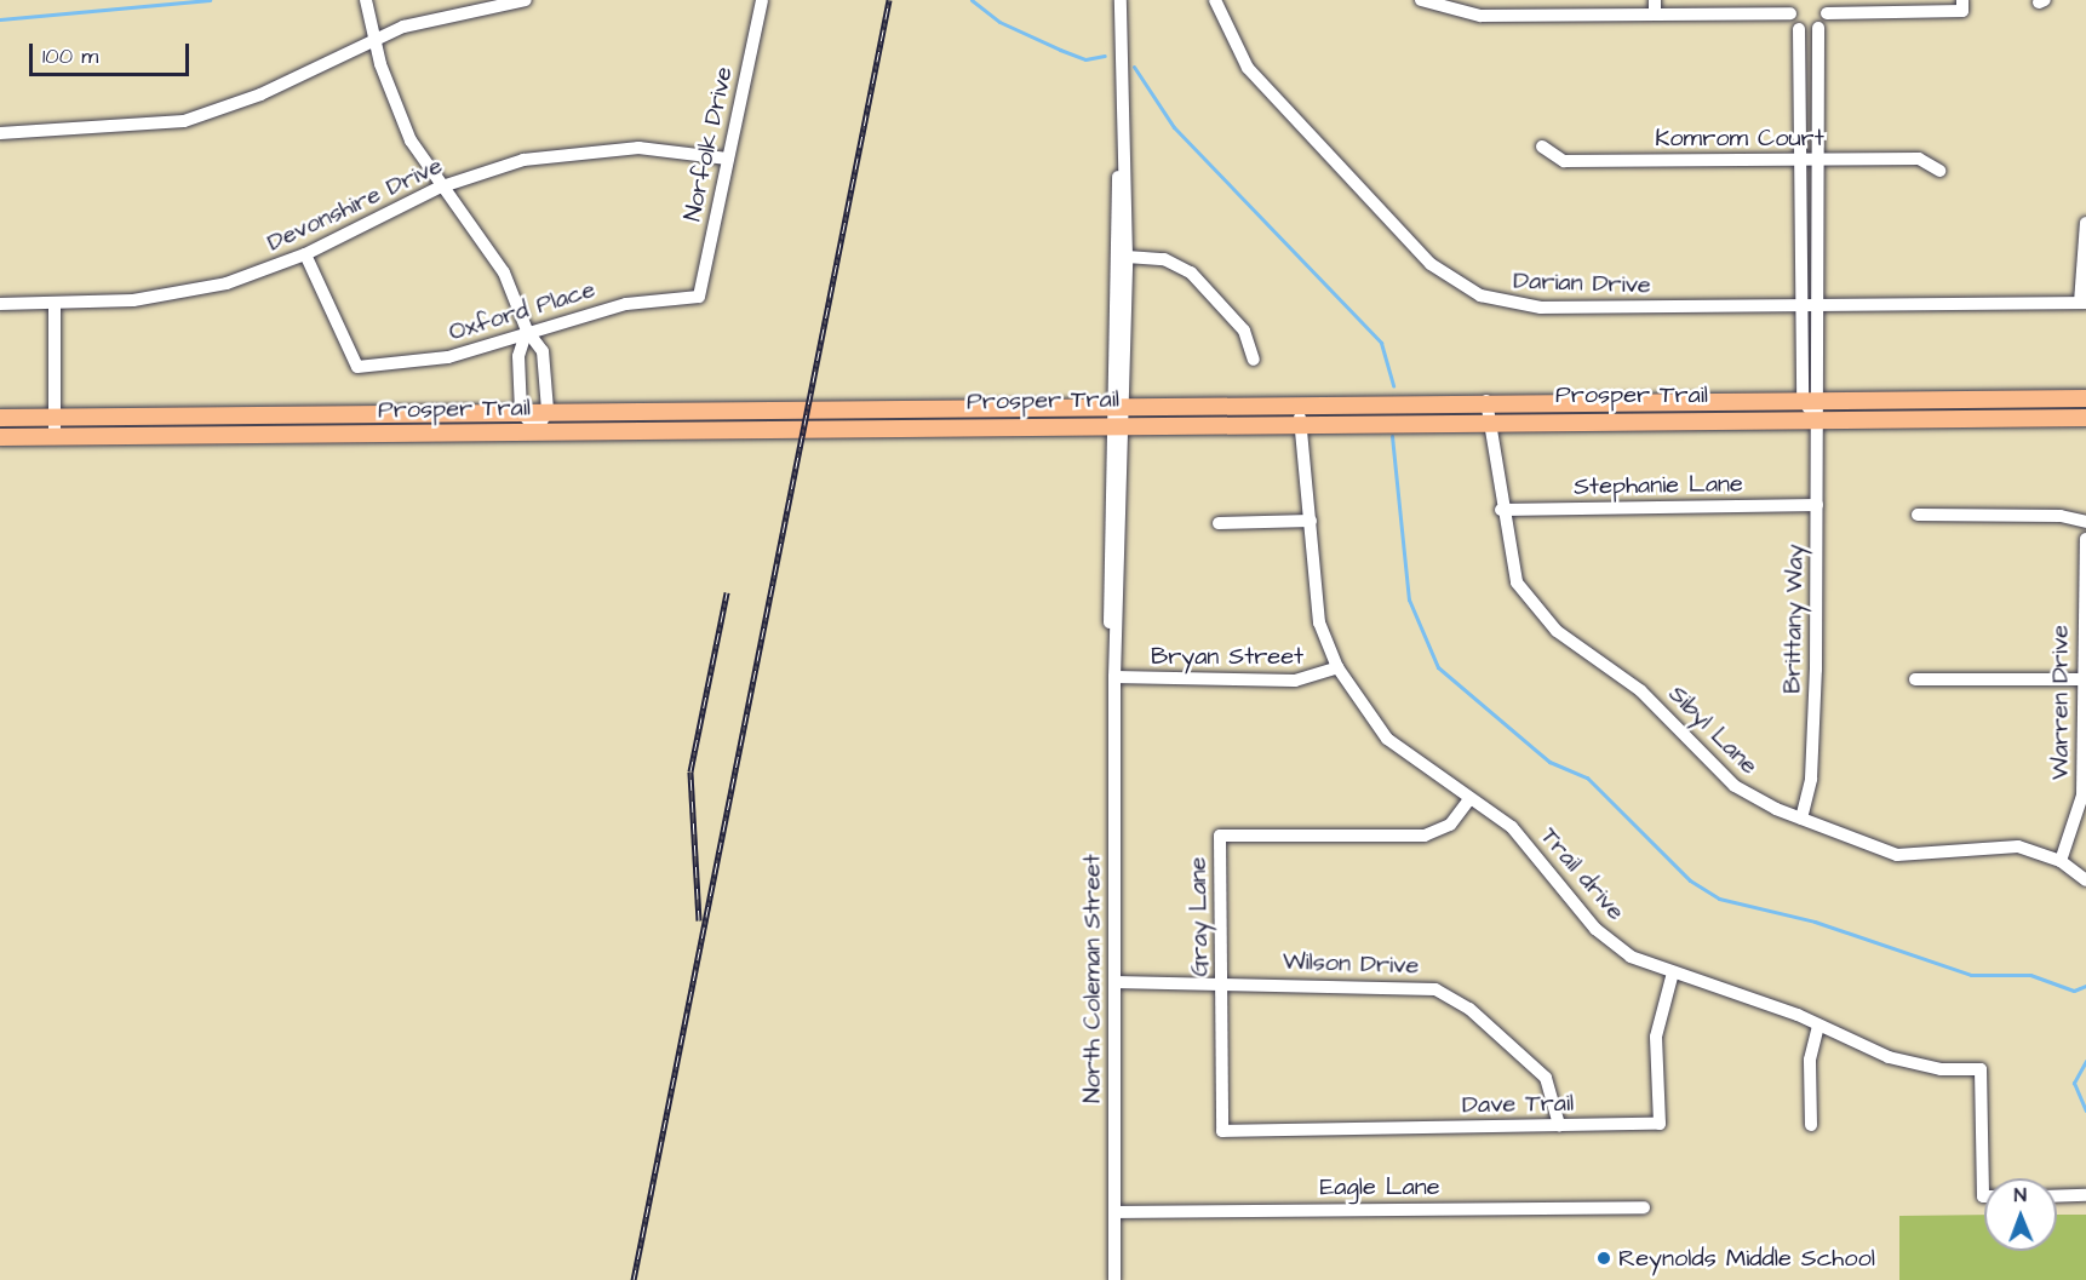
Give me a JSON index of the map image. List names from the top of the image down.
{
  "streets": {
    "main road": ["Prosper Trail"],
    "street": [
      "Komrom Court",
      "Norfolk Drive",
      "Devonshire Drive",
      "Darian Drive",
      "Oxford Place",
      "Stephanie Lane",
      "Brittany Way",
      "Bryan Street",
      "Warren Drive",
      "Sibyl Lane",
      "Trail drive",
      "Gray Lane",
      "Wilson Drive",
      "North Coleman Street",
      "Dave Trail",
      "Eagle Lane"
    ]
  },
  "crossings": [
    ["Komrom Court", "Brittany Way"],
    ["Norfolk Drive", "Devonshire Drive"],
    ["Norfolk Drive", "Oxford Place"],
    ["Devonshire Drive", "Oxford Place"],
    ["Darian Drive", "Brittany Way"],
    ["Prosper Trail", "Brittany Way"],
    ["Prosper Trail", "Sibyl Lane"],
    ["Prosper Trail", "Trail drive"],
    ["Prosper Trail", "North Coleman Street"],
    ["Stephanie Lane", "Brittany Way"],
    ["Stephanie Lane", "Sibyl Lane"],
    ["Brittany Way", "Sibyl Lane"],
    ["Bryan Street", "Trail drive"],
    ["Bryan Street", "North Coleman Street"],
    ["Warren Drive", "Sibyl Lane"],
    ["Trail drive", "Gray Lane"],
    ["Trail drive", "Dave Trail"],
    ["Gray Lane", "Wilson Drive"],
    ["Gray Lane", "Dave Trail"],
    ["Wilson Drive", "North Coleman Street"],
    ["Wilson Drive", "Dave Trail"],
    ["North Coleman Street", "Eagle Lane"]
  ],
  "places": ["Reynolds Middle School"],
  "scale_bar": "100 m",
  "north": "top"
}
